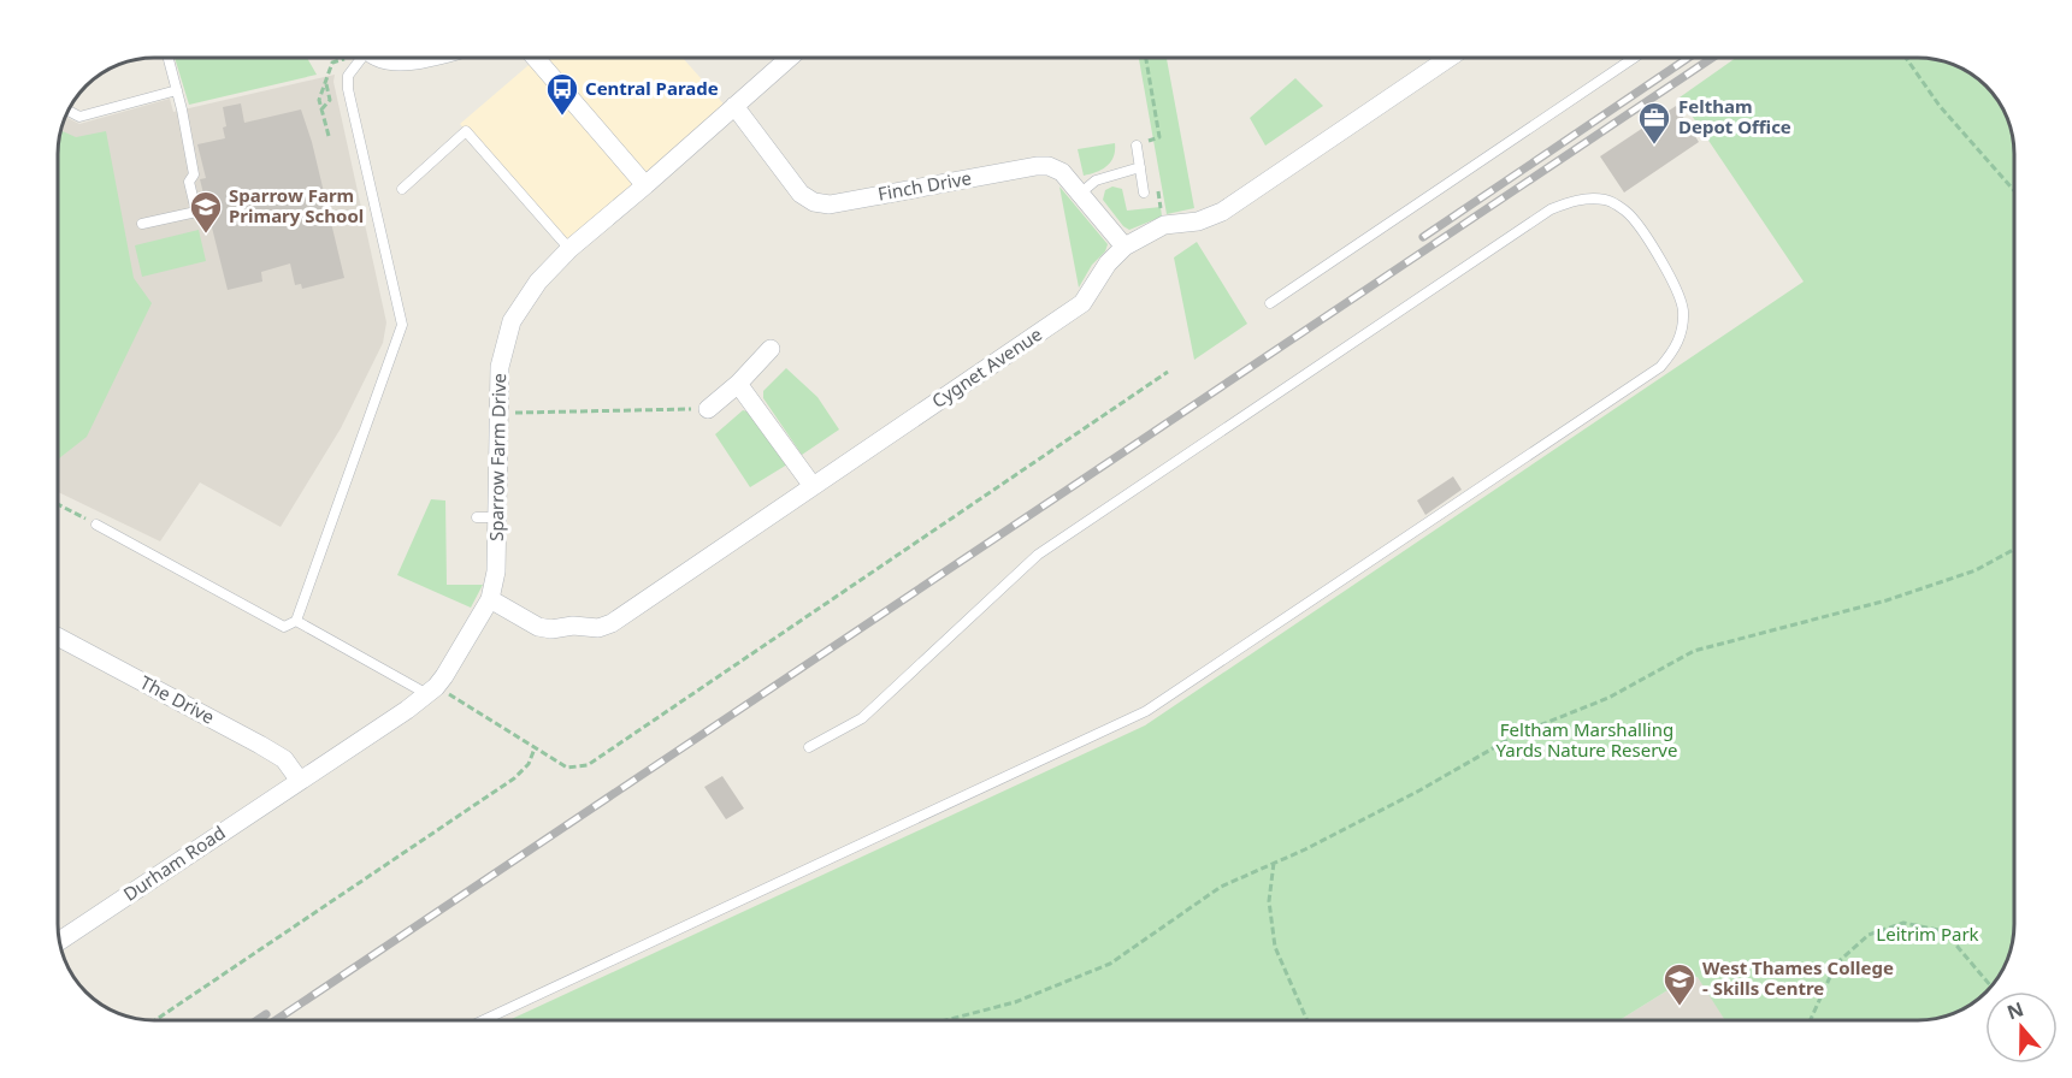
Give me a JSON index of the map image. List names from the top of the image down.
{
  "streets": {
    "street": [
      "Finch Drive",
      "Cygnet Avenue",
      "Sparrow Farm Drive",
      "The Drive",
      "Durham Road"
    ]
  },
  "crossings": [
    ["Finch Drive", "Cygnet Avenue"],
    ["Finch Drive", "Sparrow Farm Drive"],
    ["Cygnet Avenue", "Sparrow Farm Drive"],
    ["Sparrow Farm Drive", "The Drive"],
    ["Sparrow Farm Drive", "Durham Road"],
    ["The Drive", "Durham Road"]
  ],
  "parks": ["Feltham Marshalling Yards Nature Reserve", "Leitrim Park"],
  "places": {
    "bus stop": ["Central Parade"],
    "office": ["Feltham Depot Office"],
    "school or university": ["Sparrow Farm Primary School", "West Thames College - Skills Centre"]
  },
  "north": "top"
}
